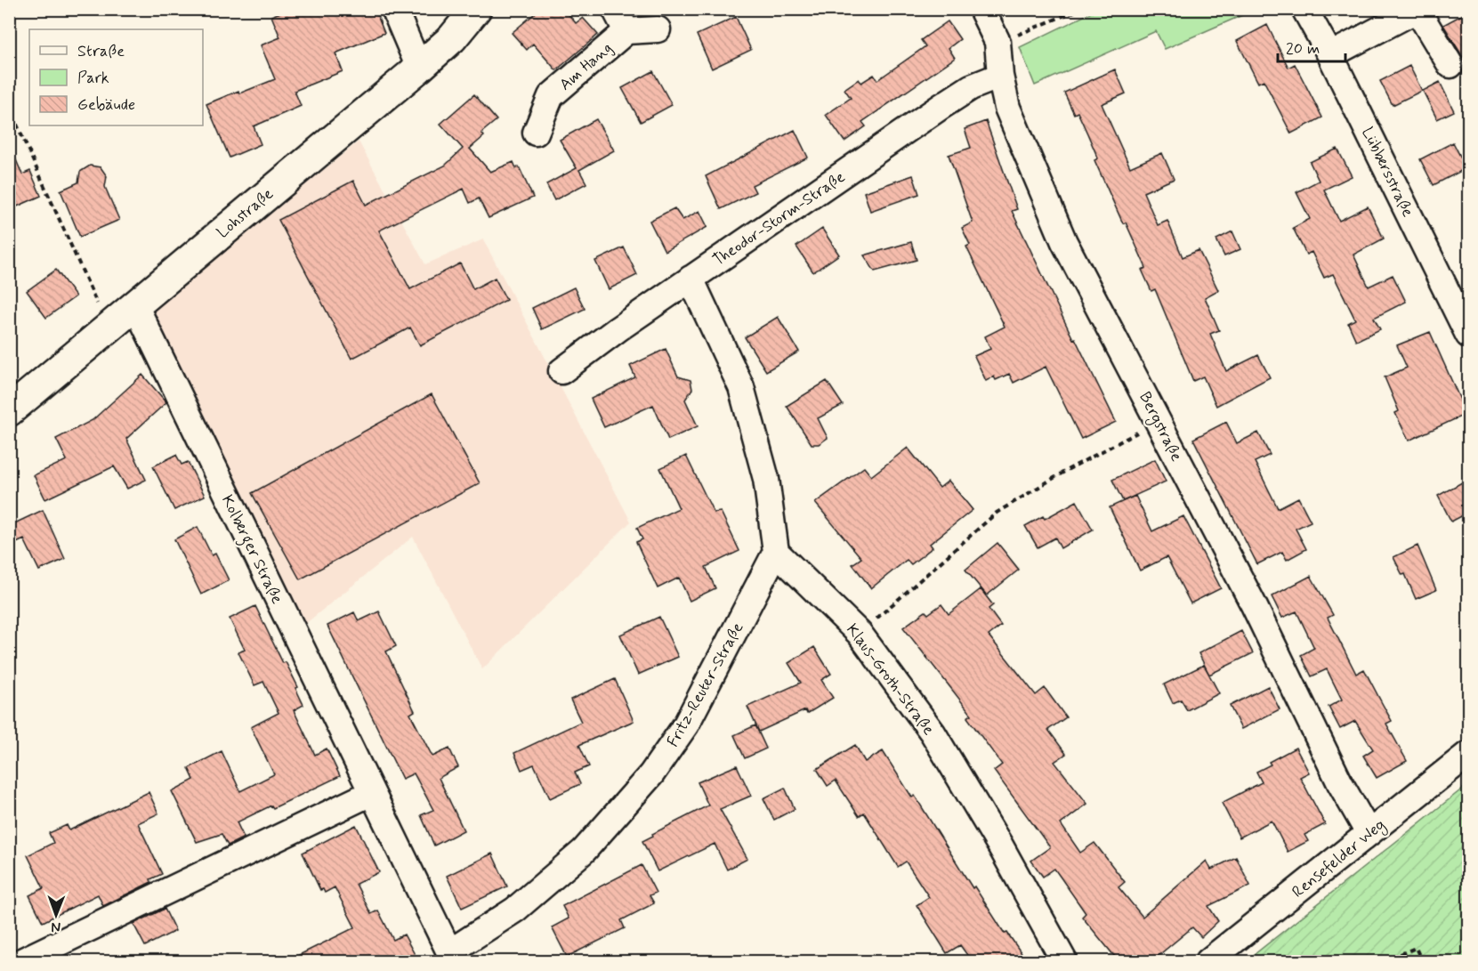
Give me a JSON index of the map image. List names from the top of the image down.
{
  "streets": {
    "main road": ["Lohstraße"],
    "street": [
      "Am Hang",
      "Lübbersstraße",
      "Theodor-Storm-Straße",
      "Bergstraße",
      "Kolberger Straße",
      "Klaus-Groth-Straße",
      "Fritz-Reuter-Straße",
      "Rensefelder Weg"
    ]
  },
  "crossings": [
    ["Lohstraße", "Kolberger Straße"],
    ["Theodor-Storm-Straße", "Bergstraße"],
    ["Bergstraße", "Rensefelder Weg"],
    ["Kolberger Straße", "Fritz-Reuter-Straße"],
    ["Klaus-Groth-Straße", "Fritz-Reuter-Straße"]
  ],
  "legend": ["Straße", "Park", "Gebäude"],
  "scale_bar": "20 m",
  "north": "bottom"
}
